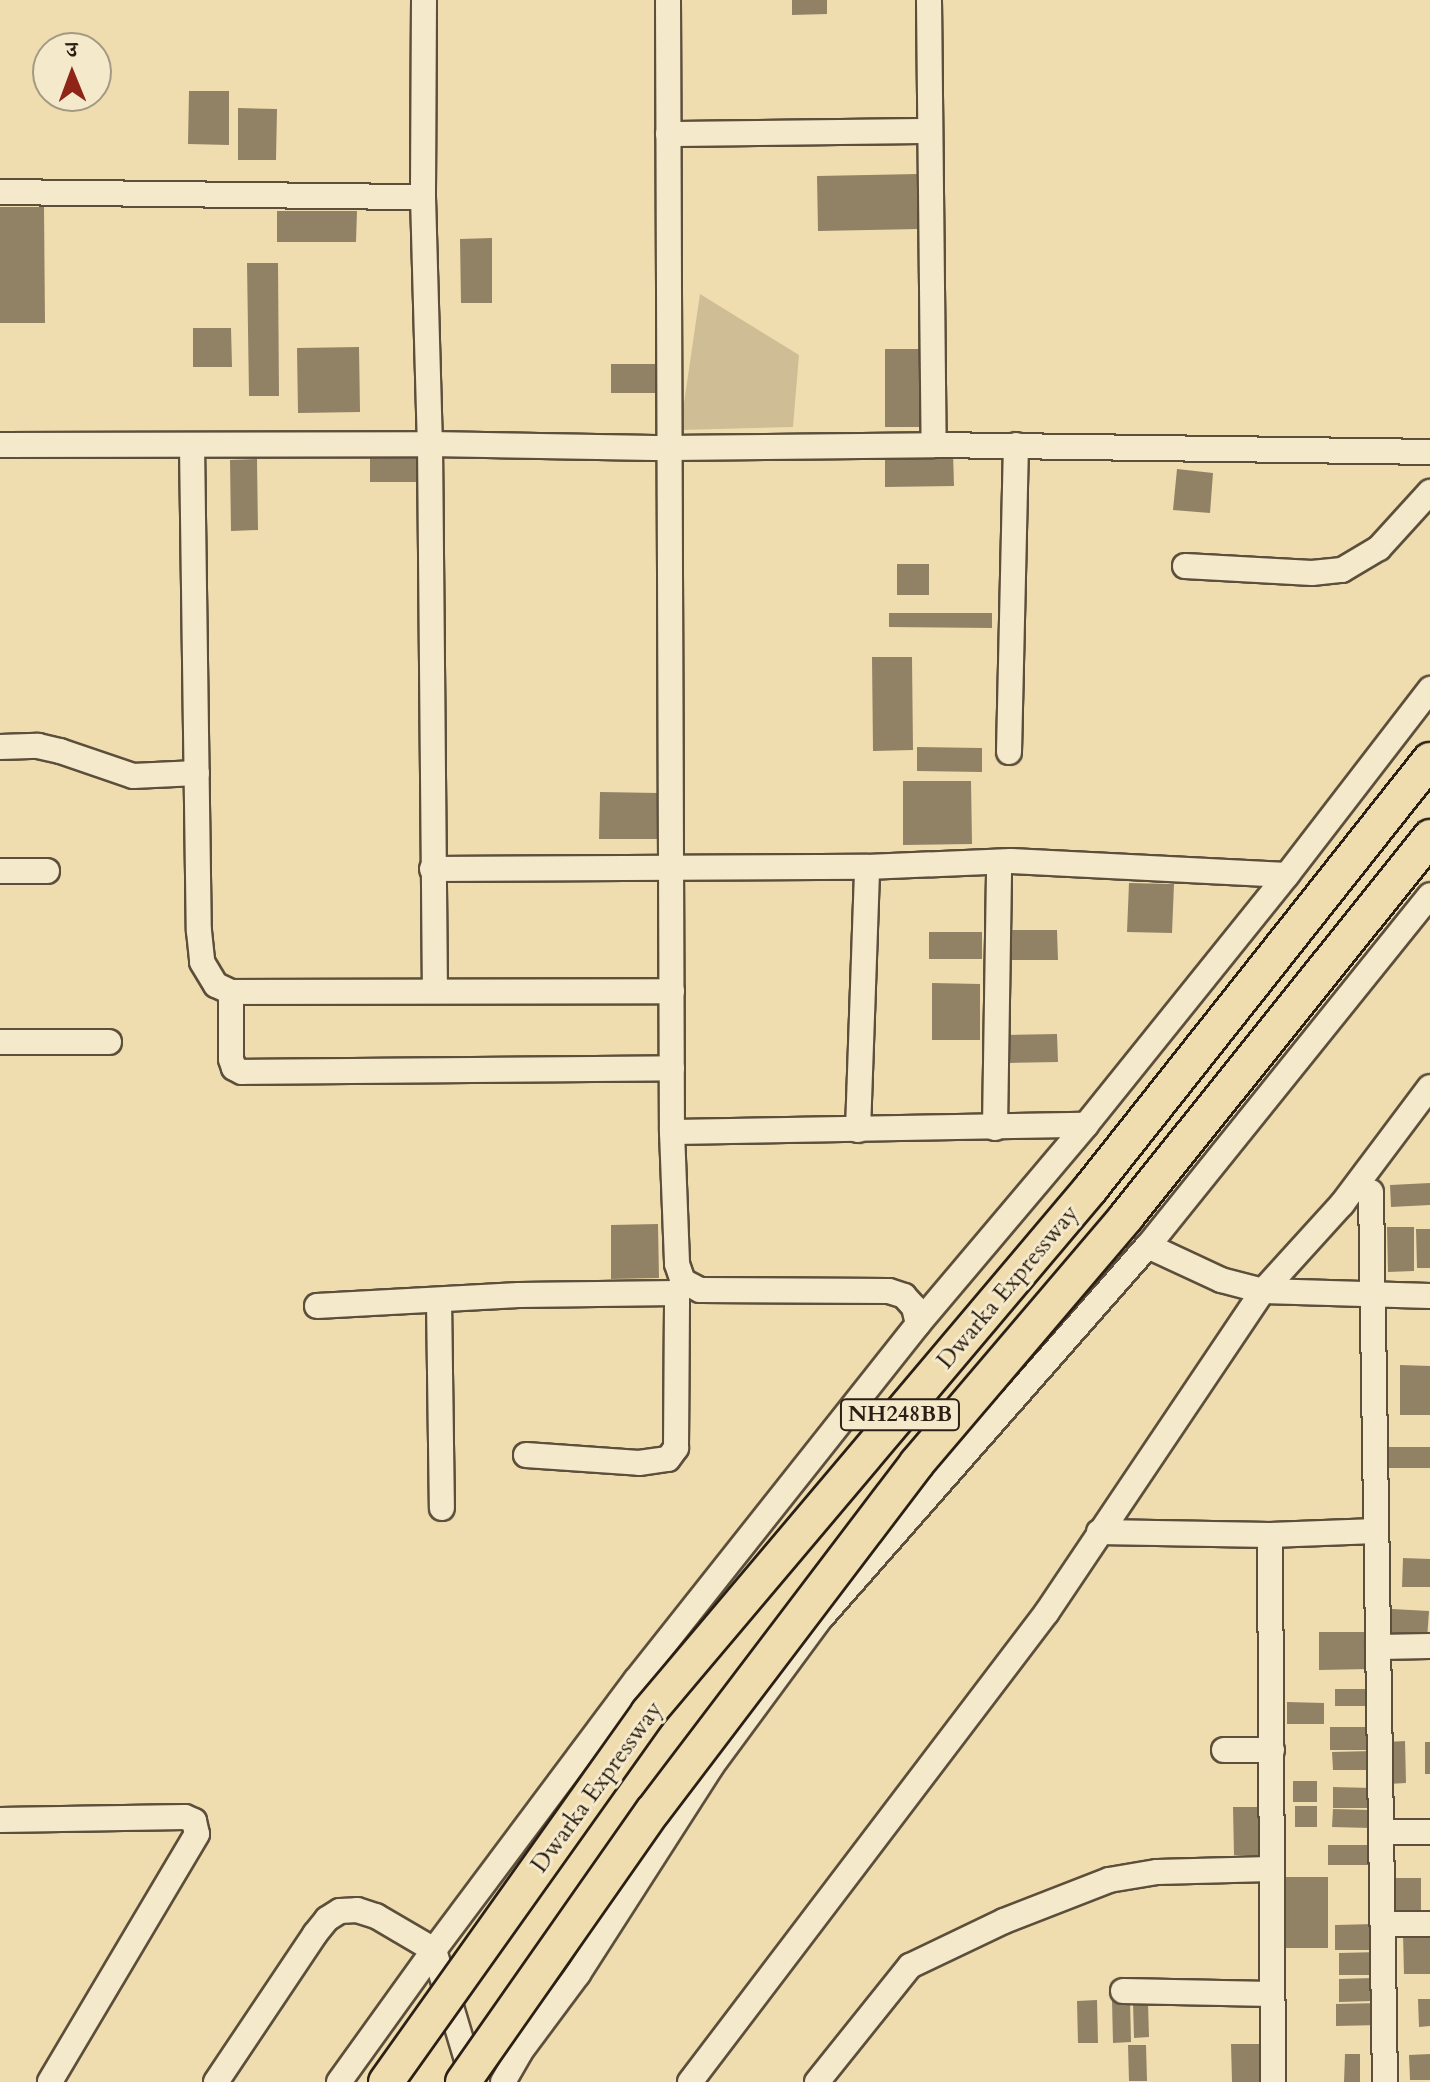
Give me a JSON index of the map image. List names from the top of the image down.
{
  "streets": {
    "highway": ["Dwarka Expressway", "NH248BB"]
  },
  "north": "top"
}
